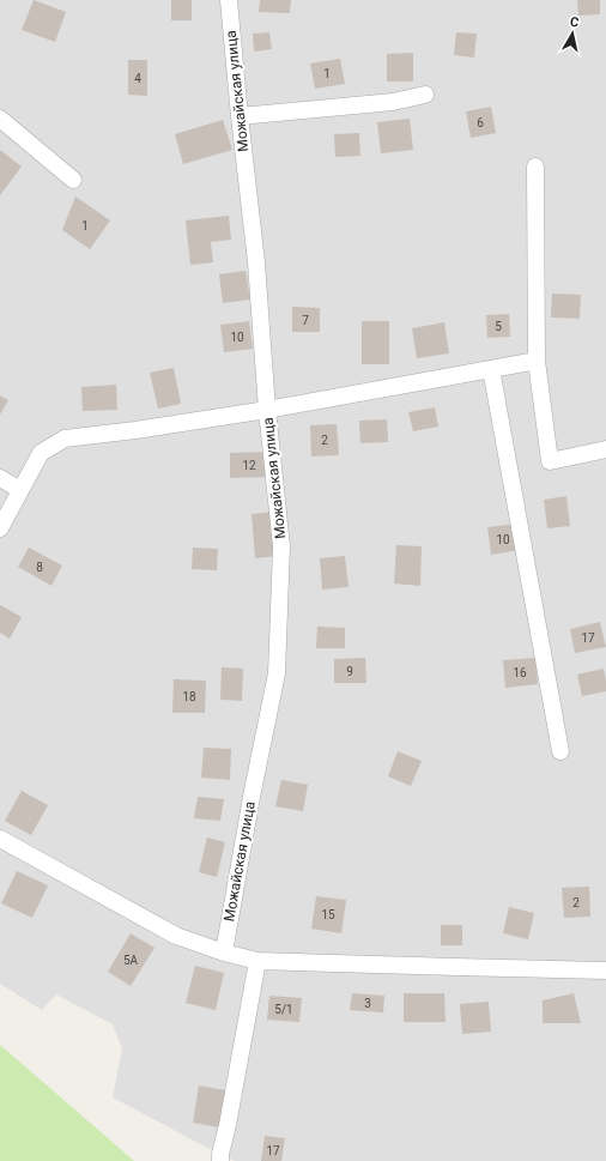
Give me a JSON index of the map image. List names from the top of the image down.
{
  "streets": {
    "street": ["Можайская улица"]
  },
  "house_numbers": [
    "1",
    "4",
    "6",
    "1",
    "7",
    "5",
    "10",
    "2",
    "12",
    "10",
    "8",
    "17",
    "9",
    "16",
    "18",
    "2",
    "15",
    "5А",
    "3",
    "5/1",
    "17"
  ],
  "north": "top"
}
